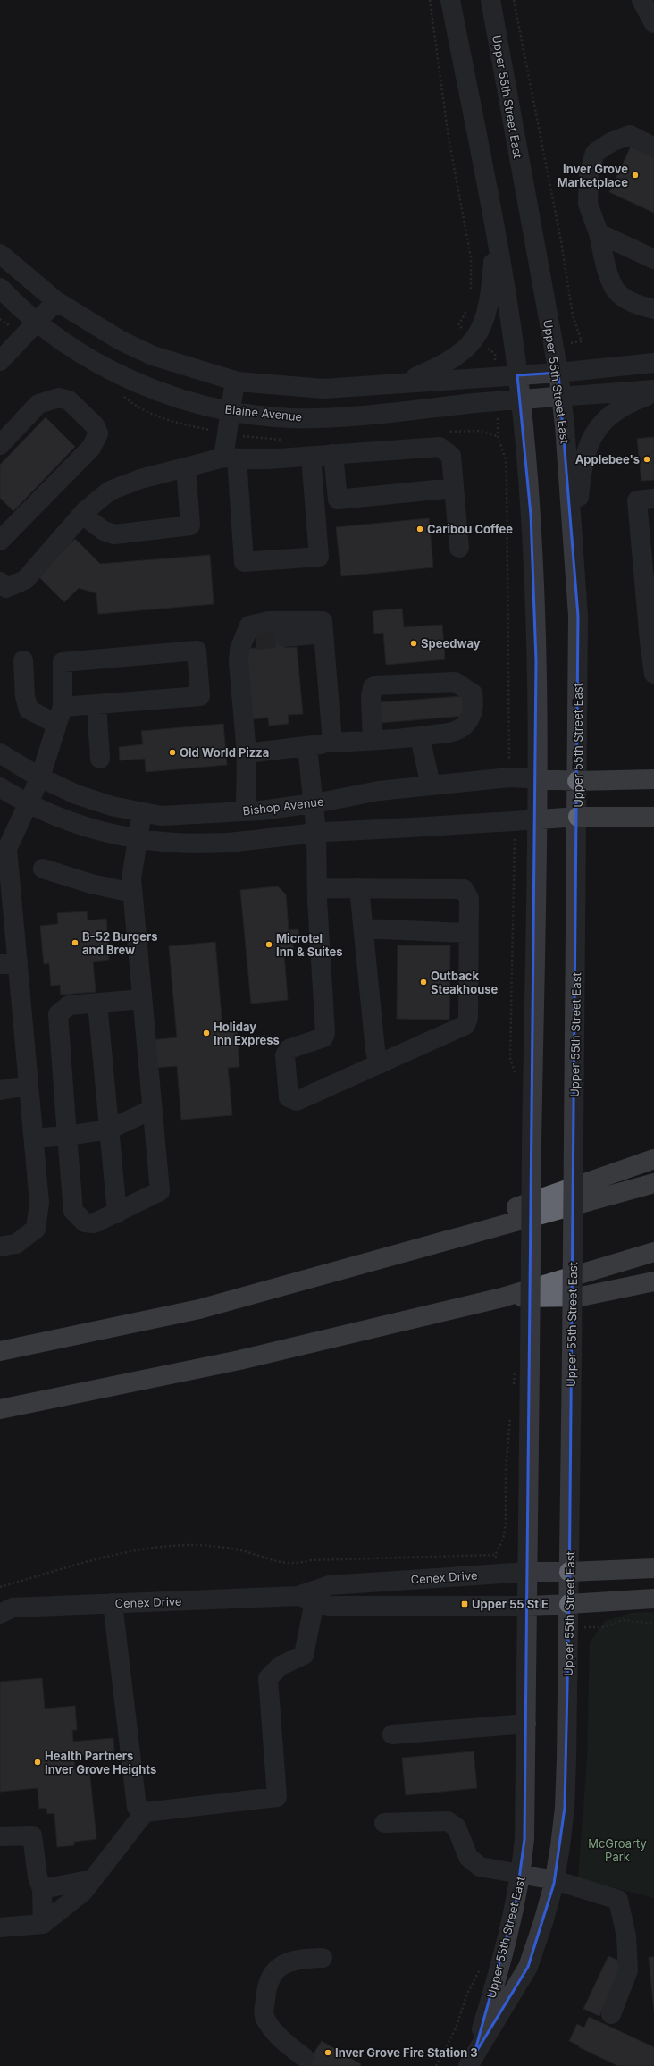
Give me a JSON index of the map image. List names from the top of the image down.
{
  "streets": {
    "street": [
      "Upper 55th Street East",
      "Blaine Avenue",
      "Bishop Avenue",
      "Cenex Drive"
    ]
  },
  "crossings": [
    ["Upper 55th Street East", "Blaine Avenue"],
    ["Upper 55th Street East", "Bishop Avenue"],
    ["Upper 55th Street East", "Cenex Drive"]
  ],
  "parks": ["McGroarty Park"],
  "places": {
    "other": [
      "Inver Grove Marketplace",
      "Applebee's",
      "Caribou Coffee",
      "Speedway",
      "Old World Pizza",
      "B-52 Burgers and Brew",
      "Microtel Inn & Suites",
      "Outback Steakhouse",
      "Holiday Inn Express",
      "Health Partners Inver Grove Heights",
      "Inver Grove Fire Station 3"
    ],
    "transit": ["Upper 55 St E"]
  }
}
